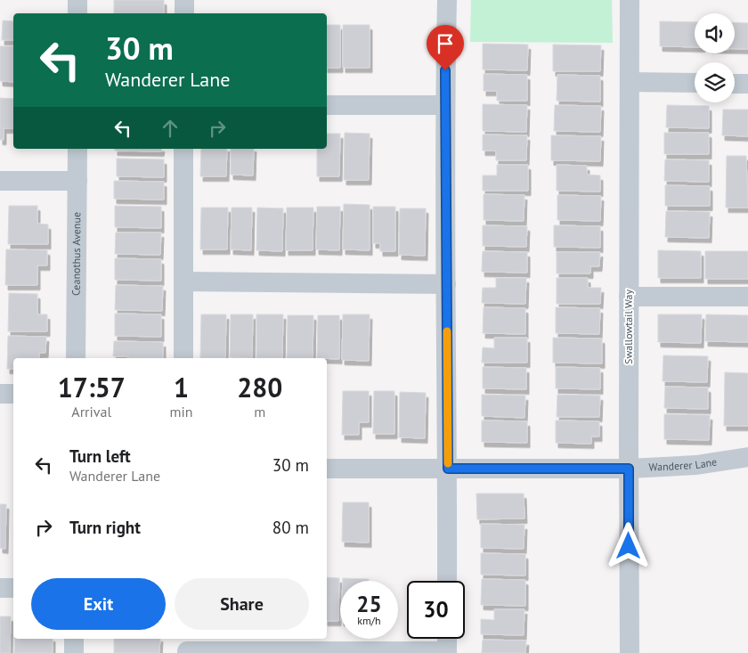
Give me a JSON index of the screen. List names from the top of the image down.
{
  "streets": {
    "street": ["Ceanothus Avenue", "Swallowtail Way", "Wanderer Lane"]
  },
  "crossings": [
    ["Swallowtail Way", "Wanderer Lane"]
  ],
  "page": {
    "turn": ["30 m", "Wanderer Lane"],
    "eta": [
      "17:57",
      "Arrival",
      "1",
      "min",
      "280",
      "m"
    ],
    "list": [
      {
        "name": "Turn left",
        "note": "Wanderer Lane",
        "value": "30 m"
      },
      {
        "name": "Turn right",
        "value": "80 m"
      }
    ],
    "buttons": ["Exit", "Share"],
    "speed": "25 km/h",
    "limit": "30"
  }
}
